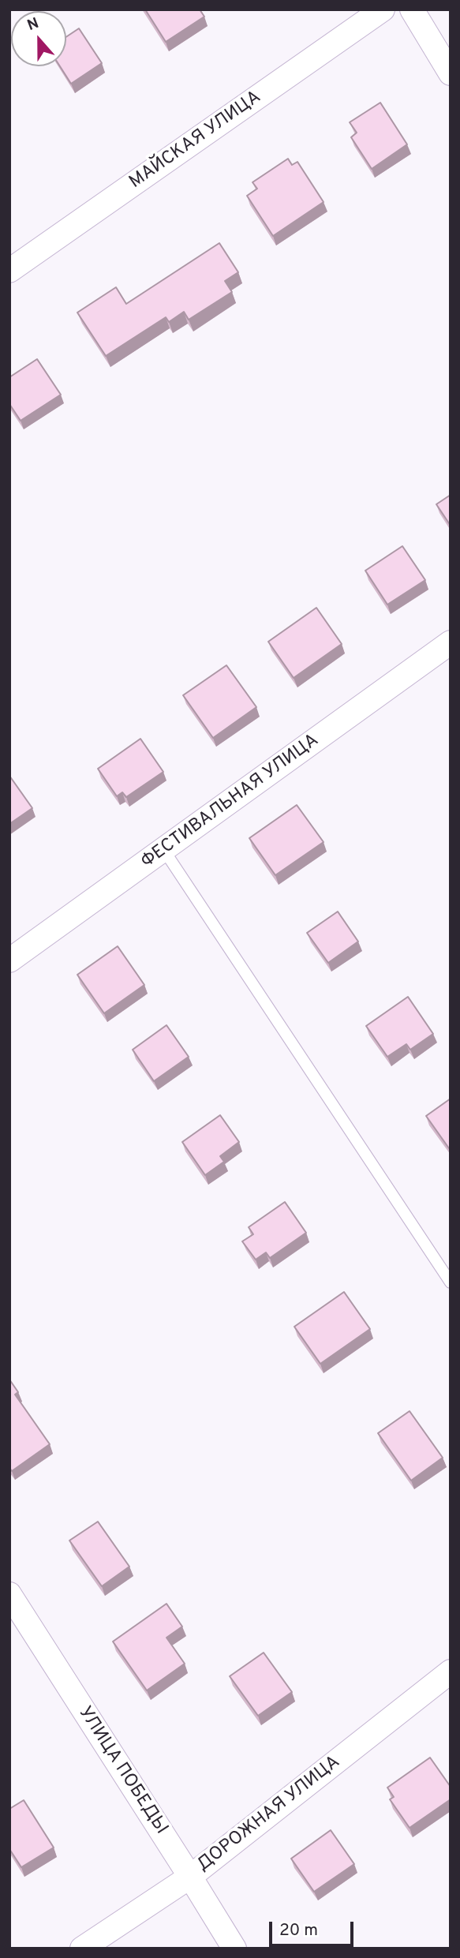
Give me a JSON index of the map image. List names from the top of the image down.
{
  "streets": {
    "street": [
      "МАЙСКАЯ УЛИЦА",
      "ФЕСТИВАЛЬНАЯ УЛИЦА",
      "УЛИЦА ПОБЕДЫ",
      "ДОРОЖНАЯ УЛИЦА"
    ]
  },
  "crossings": [
    ["УЛИЦА ПОБЕДЫ", "ДОРОЖНАЯ УЛИЦА"]
  ],
  "scale_bar": "20 m",
  "north": "top"
}
